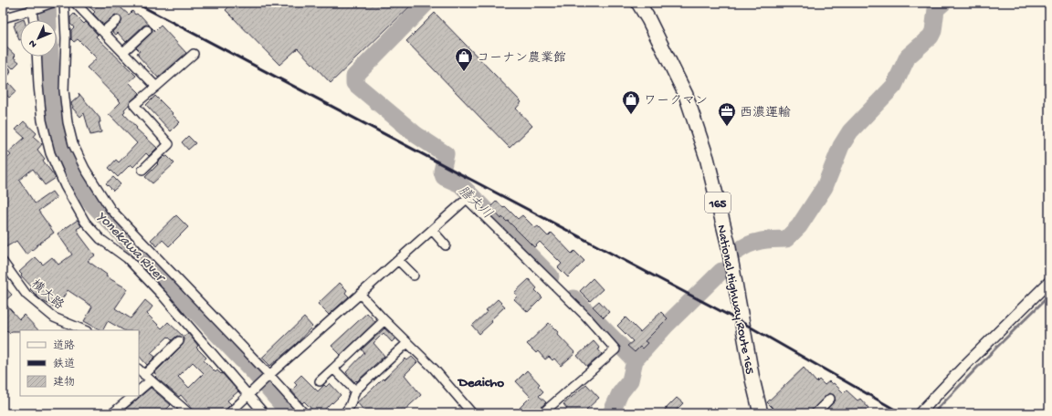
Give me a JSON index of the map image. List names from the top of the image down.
{
  "streets": {
    "highway": ["165", "National Highway Route 165"],
    "street": ["横大路"]
  },
  "districts": ["Deaicho"],
  "water": ["膳夫川", "Yonekawa River"],
  "places": {
    "shop": ["コーナン農業館", "ワークマン"],
    "office": ["西濃運輸"]
  },
  "legend": ["道路", "鉄道", "建物"],
  "north": "bottom left"
}
